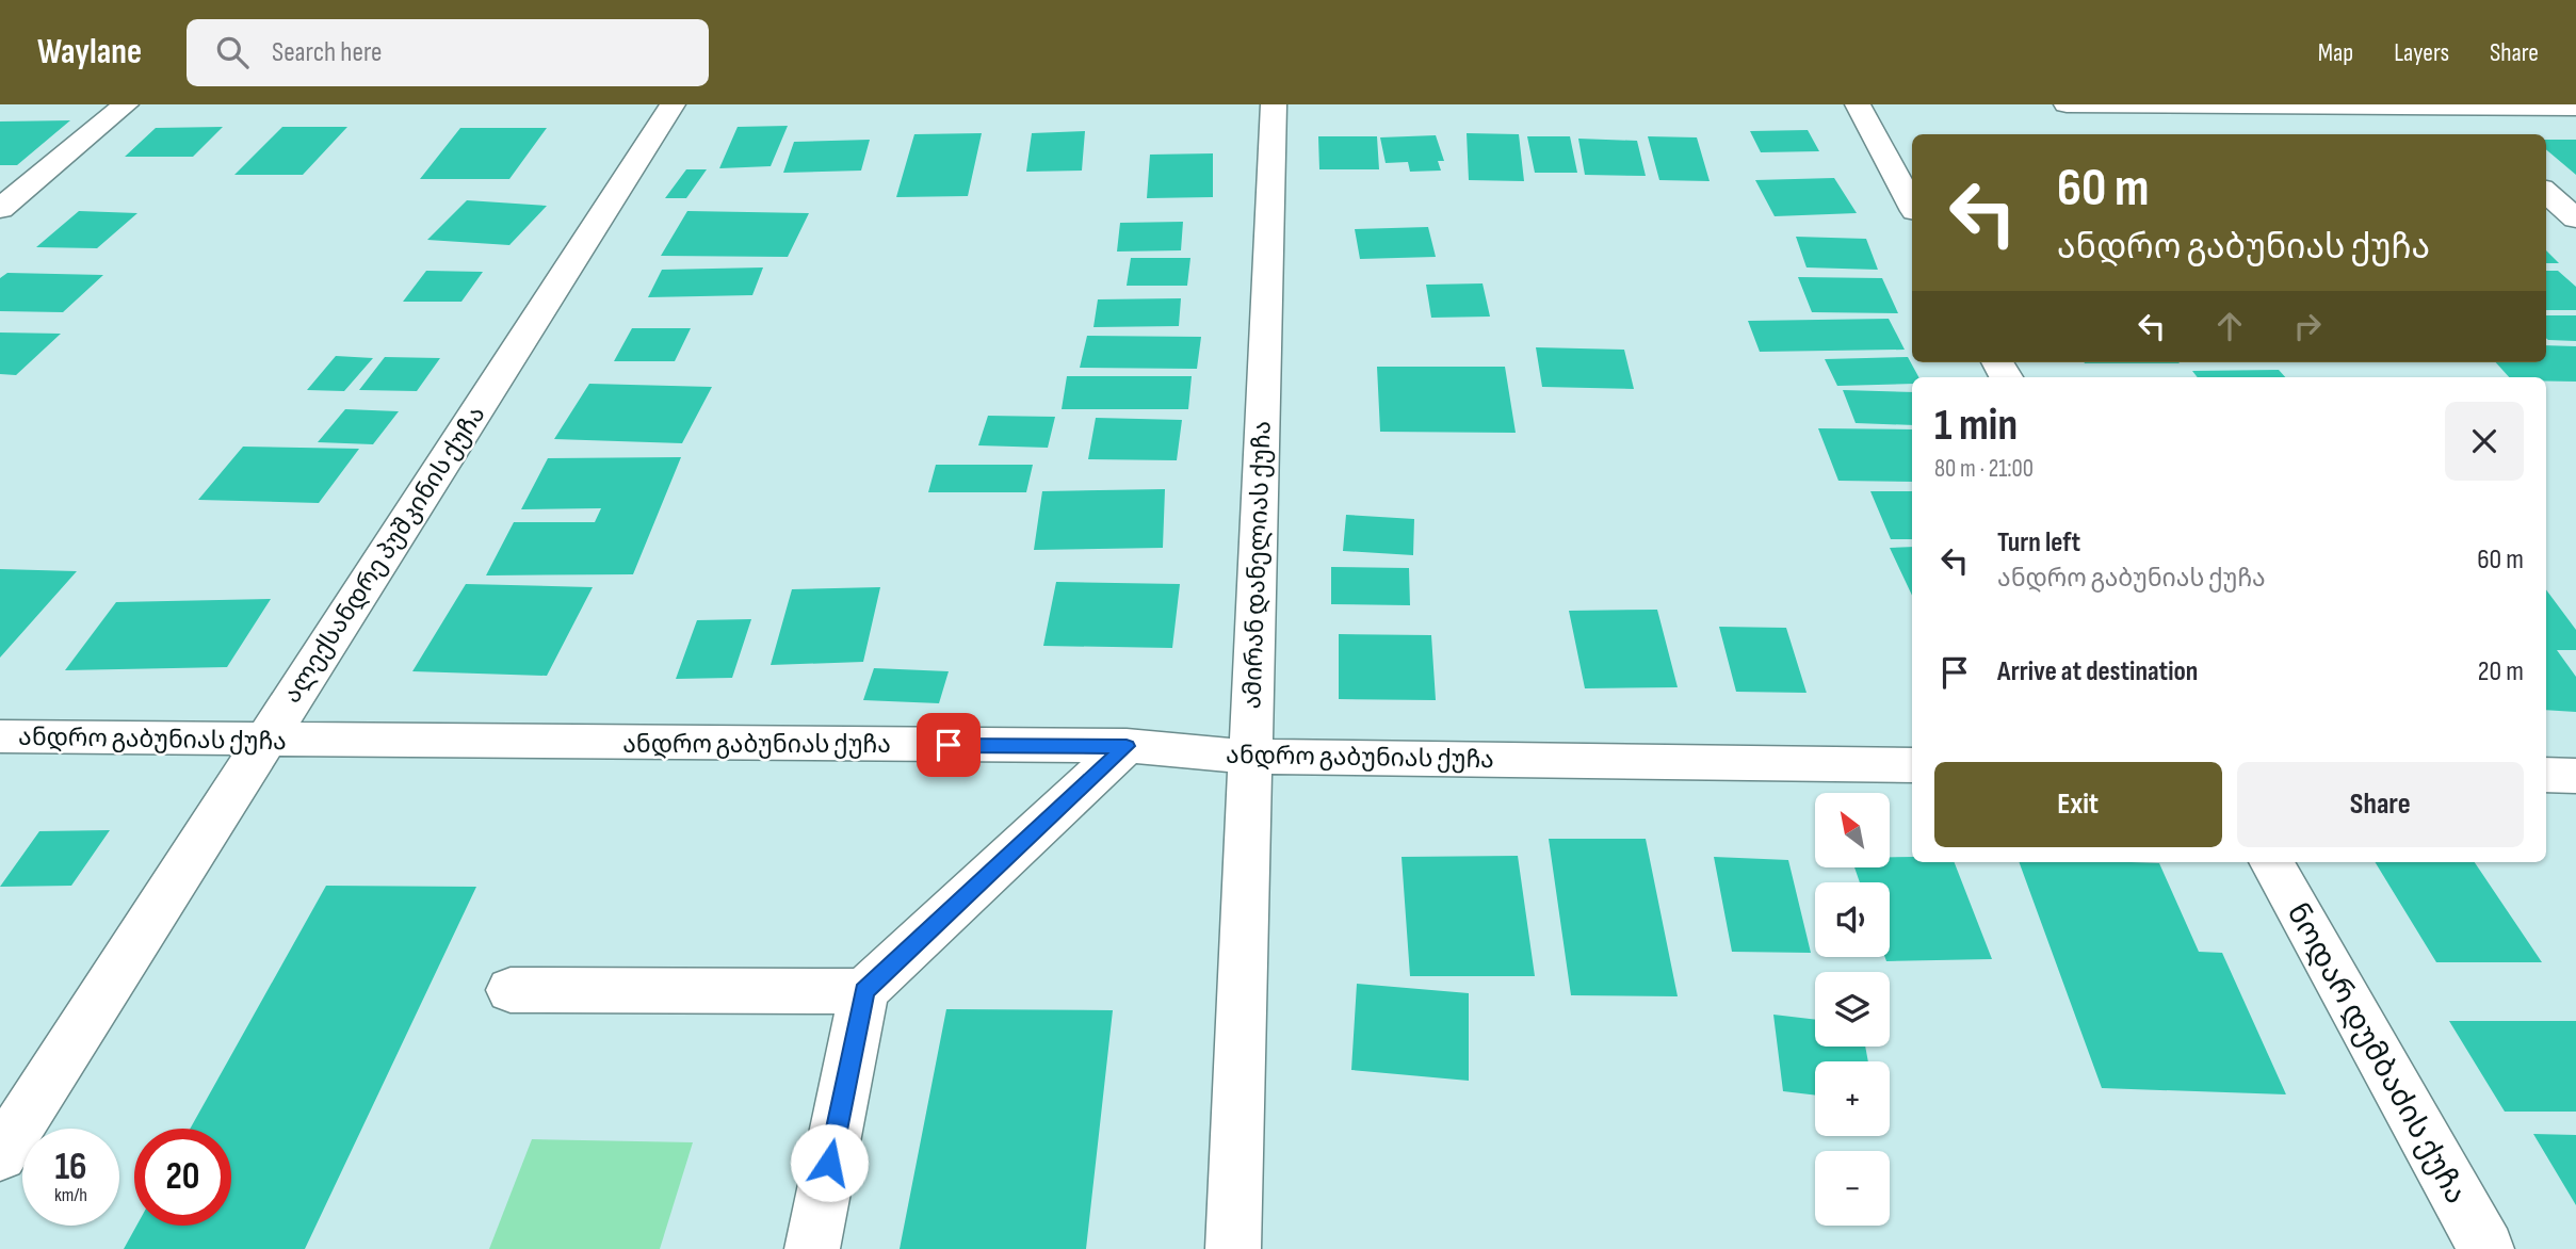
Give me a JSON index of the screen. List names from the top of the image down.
{
  "streets": {
    "street": [
      "ალექსანდრე პუშკინის ქუჩა",
      "ამირან დანელიას ქუჩა",
      "ანდრო გაბუნიას ქუჩა",
      "ნოდარ დუმბაძის ქუჩა"
    ]
  },
  "crossings": [
    ["ალექსანდრე პუშკინის ქუჩა", "ანდრო გაბუნიას ქუჩა"],
    ["ამირან დანელიას ქუჩა", "ანდრო გაბუნიას ქუჩა"]
  ],
  "north": "top left",
  "page": {
    "header": "Waylane",
    "search": "Search here",
    "nav": ["Map", "Layers", "Share"],
    "turn": ["60 m", "ანდრო გაბუნიას ქუჩა"],
    "heading": ["1 min", "80 m · 21:00"],
    "list": [
      {
        "name": "Turn left",
        "note": "ანდრო გაბუნიას ქუჩა",
        "value": "60 m"
      },
      {
        "name": "Arrive at destination",
        "value": "20 m"
      }
    ],
    "buttons": ["Exit", "Share"],
    "map_buttons": ["+", "−"],
    "speed": "16 km/h",
    "limit": "20"
  }
}
